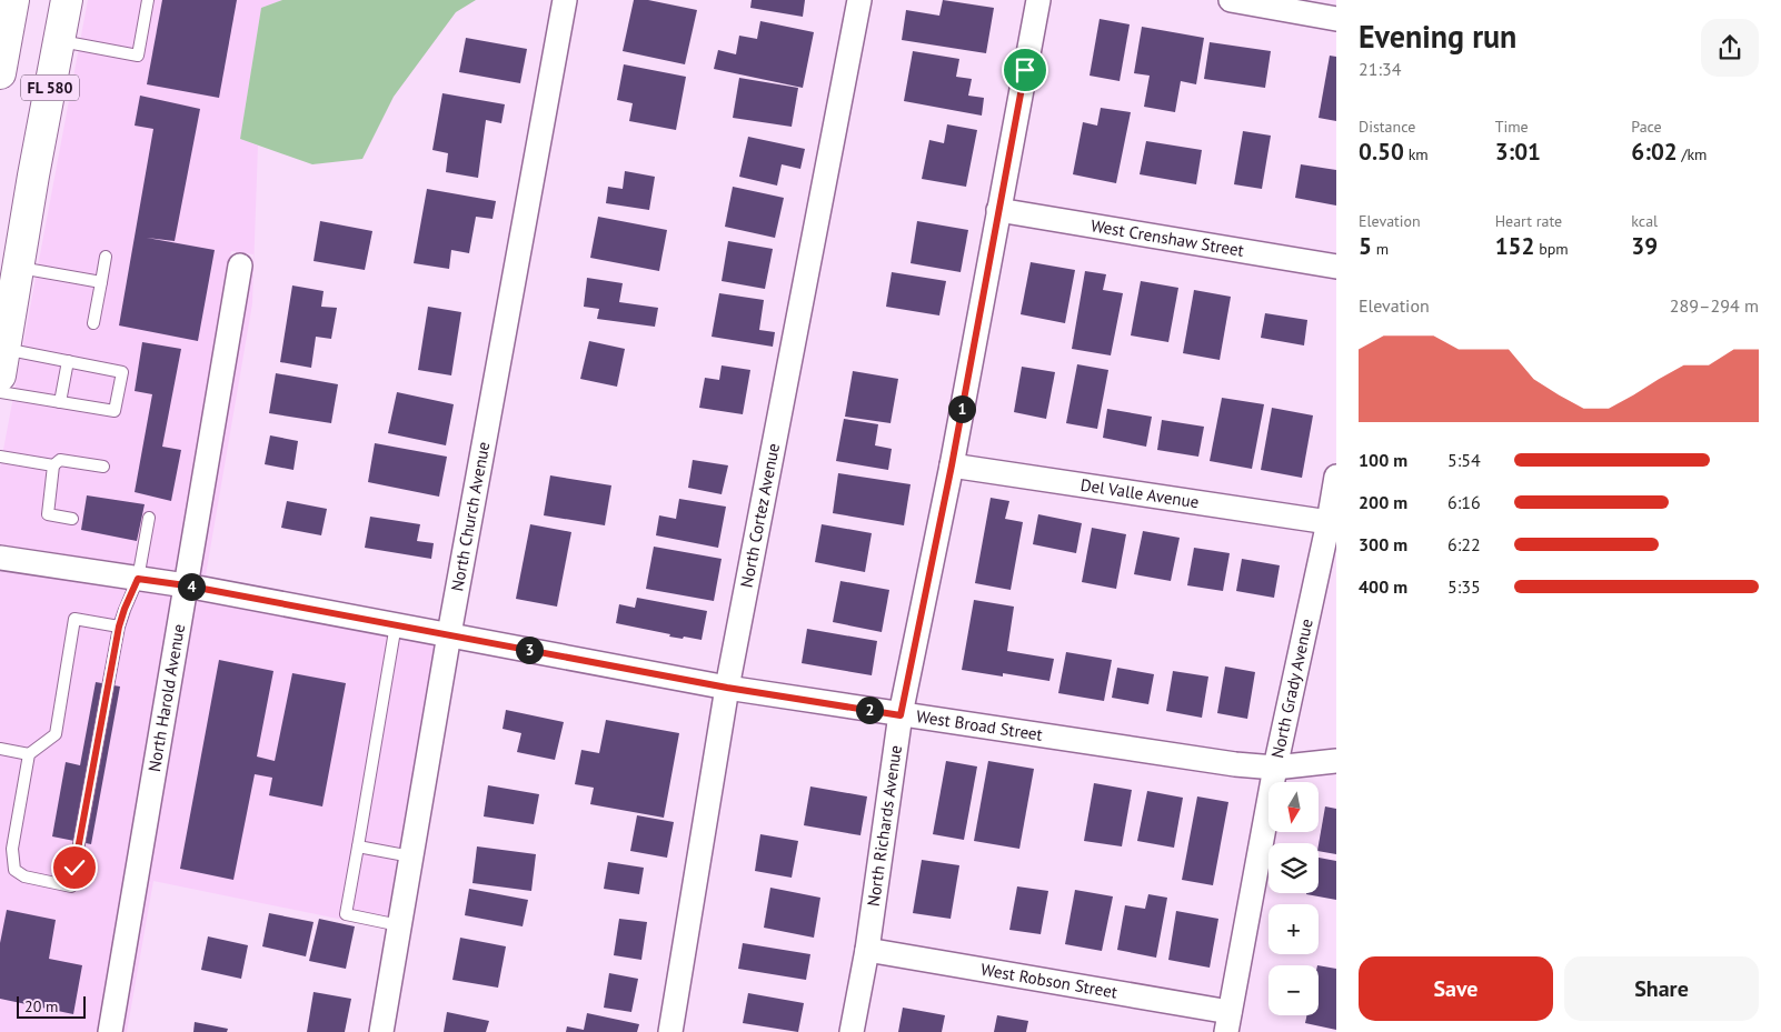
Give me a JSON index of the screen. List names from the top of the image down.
{
  "streets": {
    "main road": ["FL 580"],
    "street": [
      "West Crenshaw Street",
      "Del Valle Avenue",
      "North Church Avenue",
      "North Cortez Avenue",
      "North Grady Avenue",
      "North Harold Avenue",
      "West Broad Street",
      "North Richards Avenue",
      "West Robson Street"
    ]
  },
  "crossings": [
    ["West Crenshaw Street", "North Richards Avenue"],
    ["Del Valle Avenue", "North Grady Avenue"],
    ["Del Valle Avenue", "North Richards Avenue"],
    ["North Church Avenue", "West Broad Street"],
    ["North Cortez Avenue", "West Broad Street"],
    ["North Grady Avenue", "West Broad Street"],
    ["North Grady Avenue", "West Robson Street"],
    ["North Harold Avenue", "West Broad Street"],
    ["West Broad Street", "North Richards Avenue"],
    ["North Richards Avenue", "West Robson Street"]
  ],
  "scale_bar": "20 m",
  "north": "bottom",
  "page": {
    "heading": ["Evening run", "21:34"],
    "stats": [
      ["Distance", "0.50 km"],
      ["Time", "3:01"],
      ["Pace", "6:02 /km"],
      ["Elevation", "5 m"],
      ["Heart rate", "152 bpm"],
      ["kcal", "39"]
    ],
    "chart": ["Elevation", "289–294 m"],
    "pins": [
      "1",
      "4",
      "3",
      "2"
    ],
    "list": [
      {
        "name": "100 m",
        "note": "5:54"
      },
      {
        "name": "200 m",
        "note": "6:16"
      },
      {
        "name": "300 m",
        "note": "6:22"
      },
      {
        "name": "400 m",
        "note": "5:35"
      }
    ],
    "map_buttons": ["+", "−"],
    "buttons": ["Save", "Share"],
    "scale": "20 m"
  }
}
